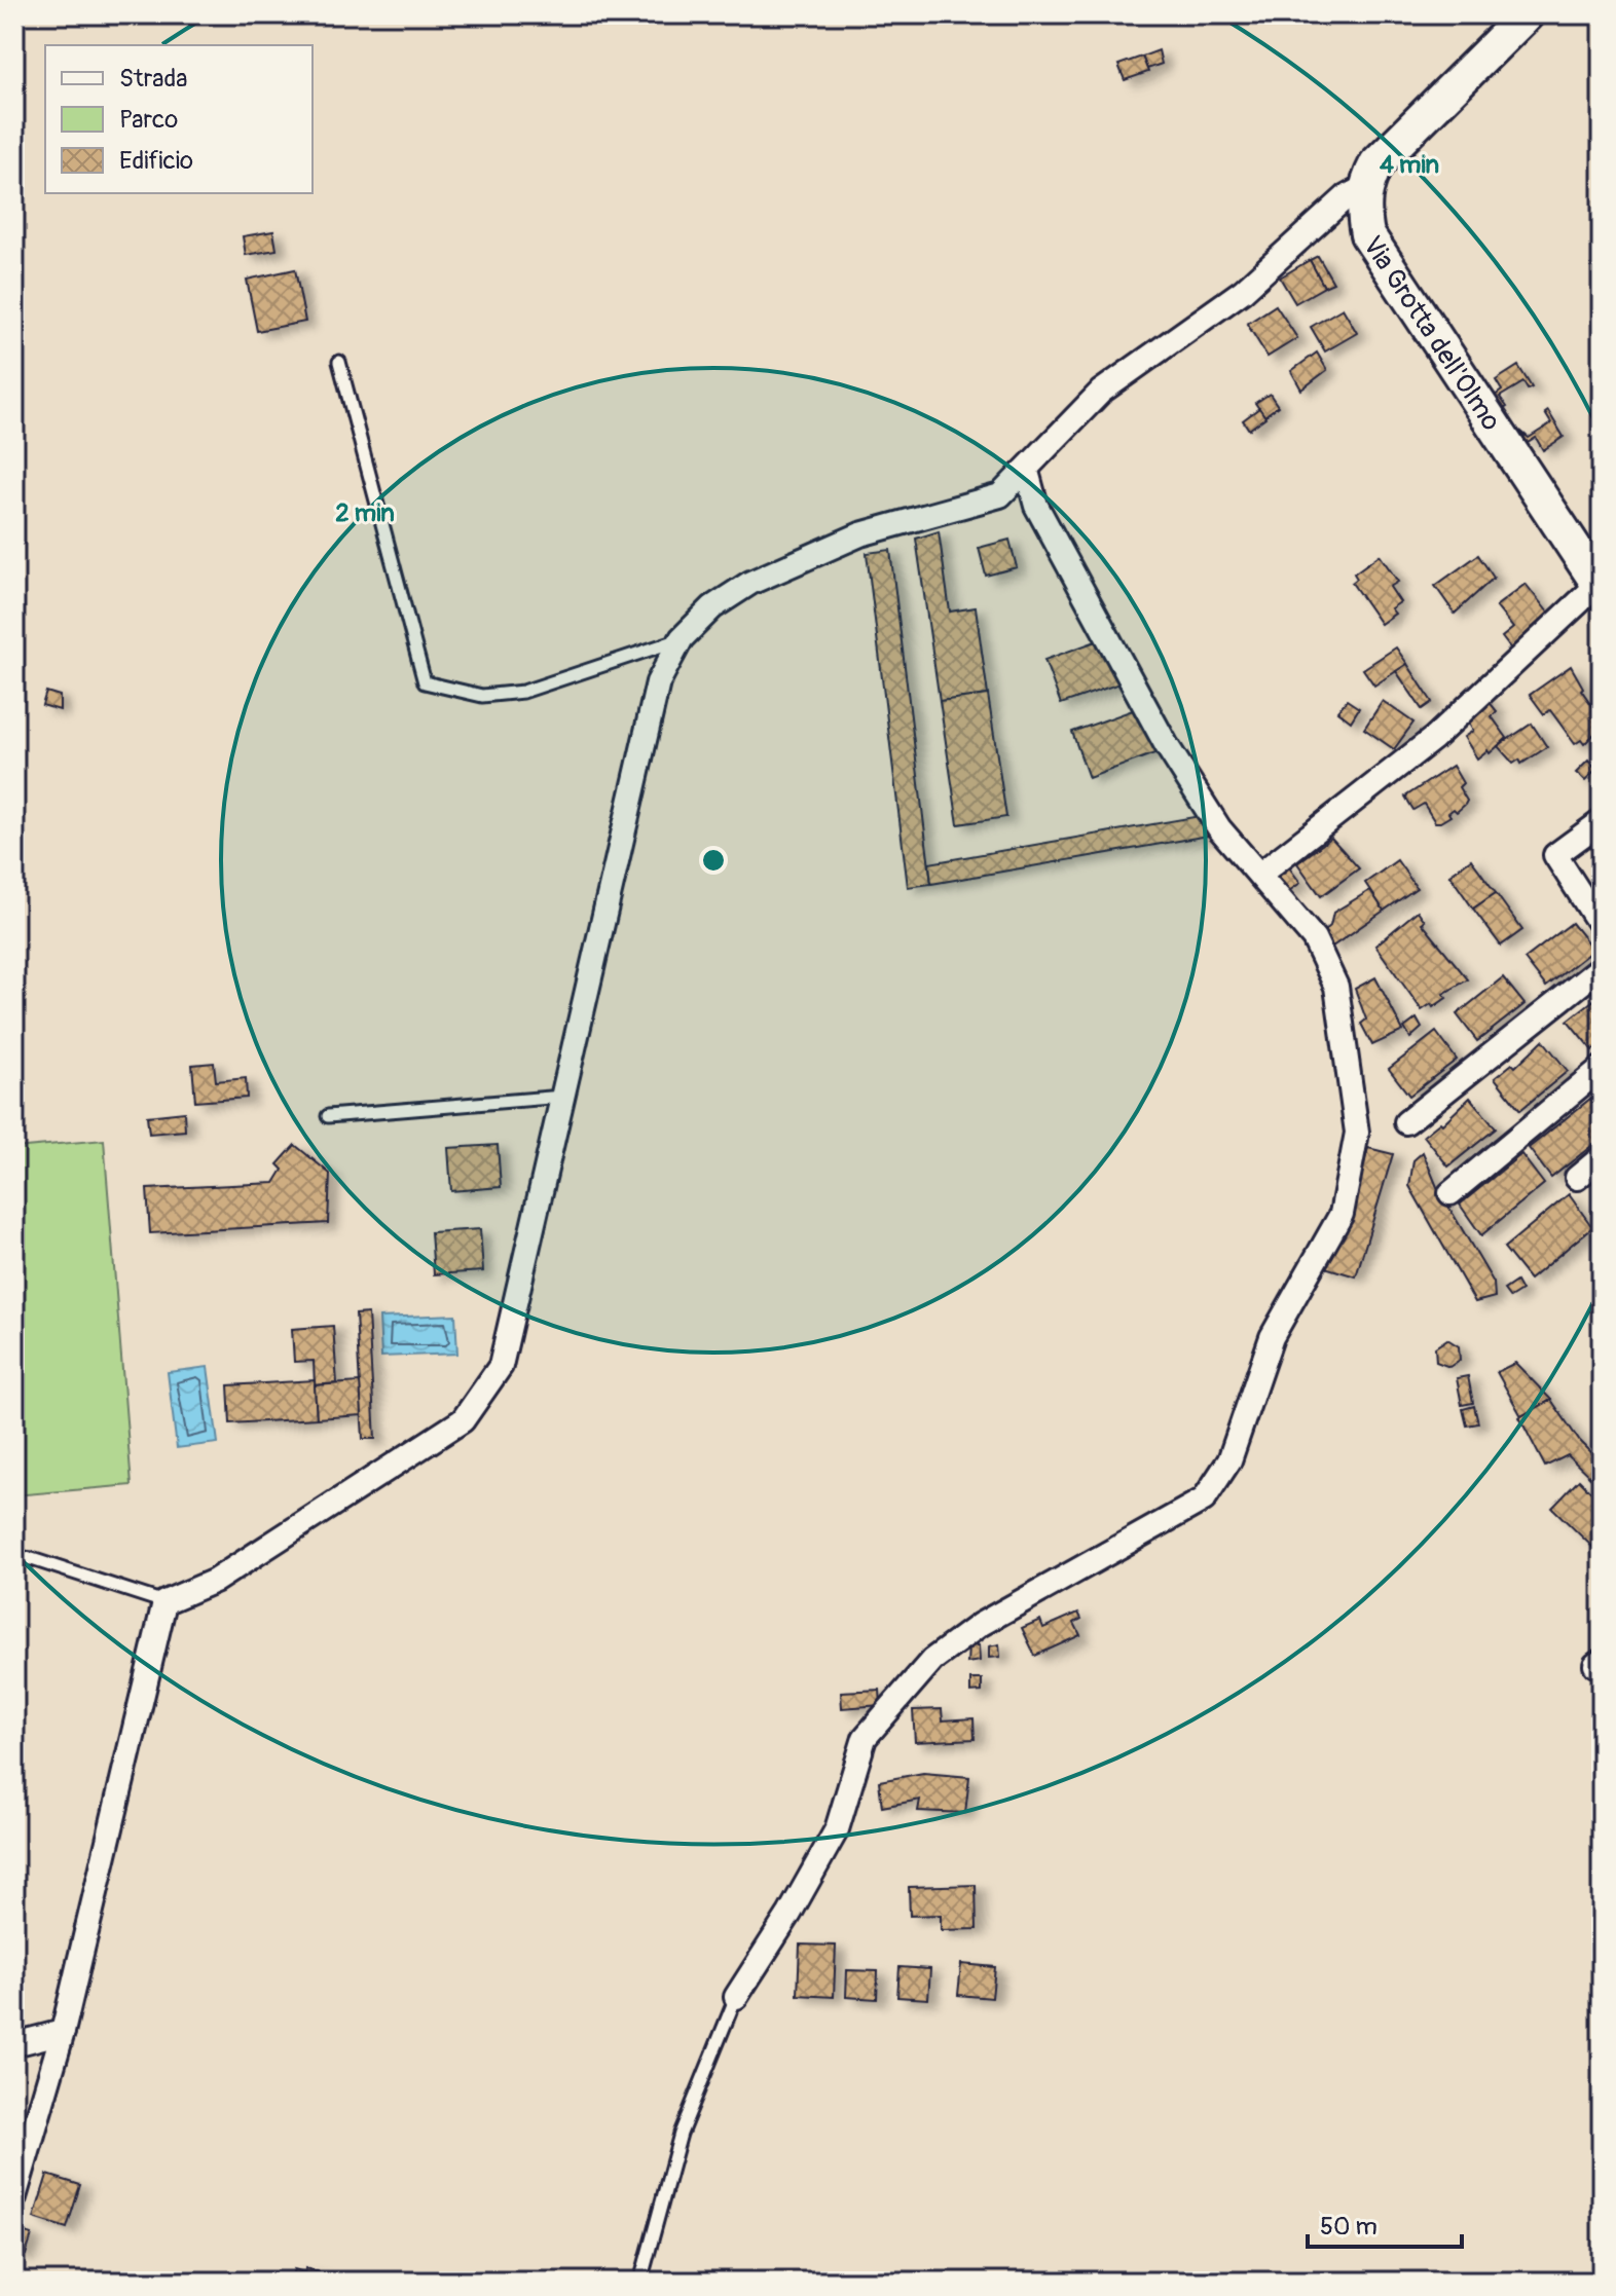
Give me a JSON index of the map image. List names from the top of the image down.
{
  "streets": {
    "street": ["Via Grotta dell'Olmo"]
  },
  "legend": ["Strada", "Parco", "Edificio"],
  "scale_bar": "50 m",
  "rings": ["4 min", "2 min"]
}
